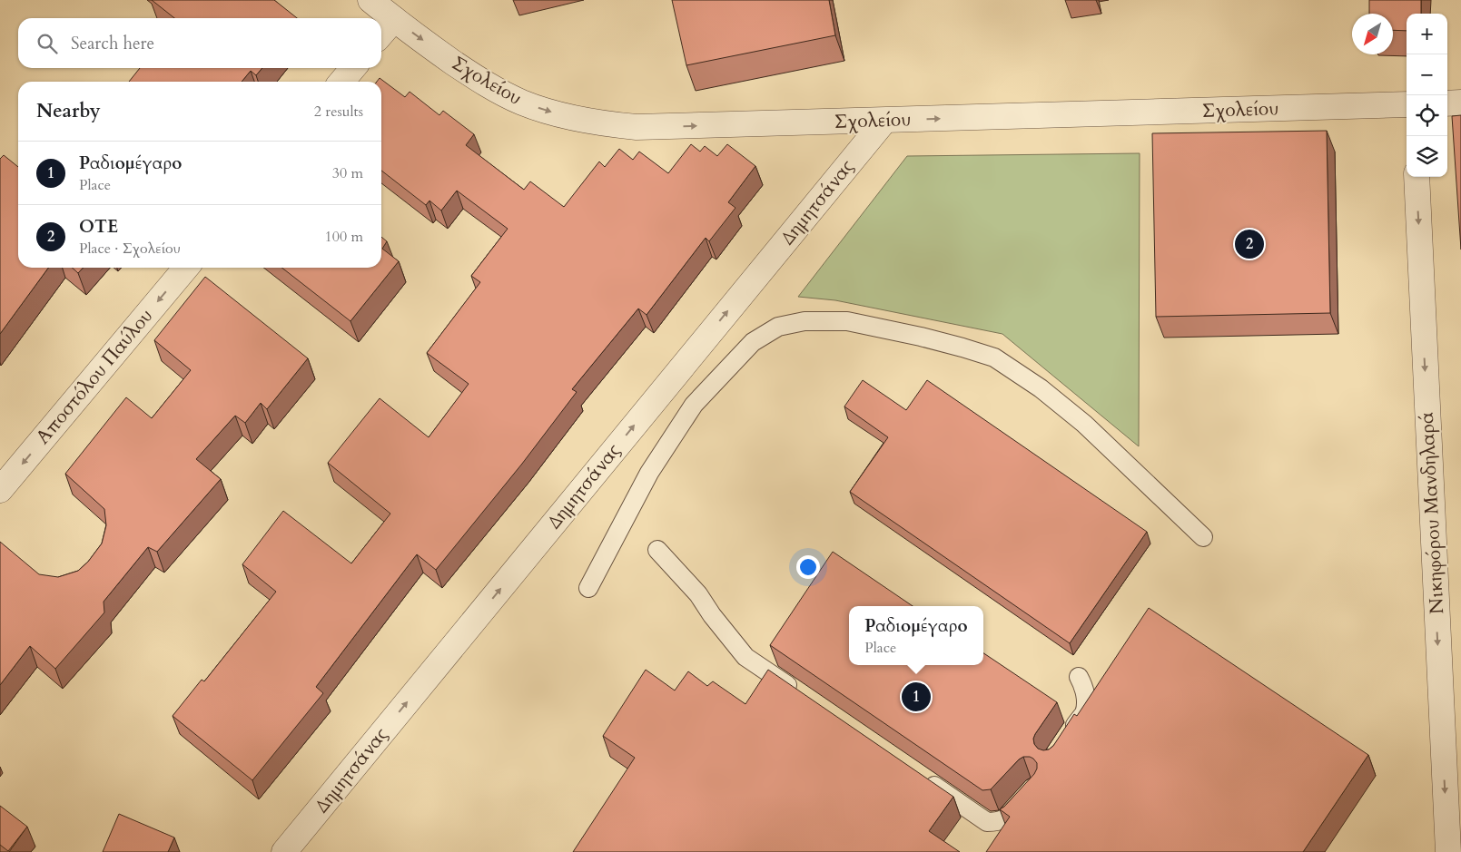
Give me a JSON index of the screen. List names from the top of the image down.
{
  "streets": {
    "street": [
      "Σχολείου",
      "Δημητσάνας",
      "Αποστόλου Παύλου",
      "Νικηφόρου Μανδηλαρά"
    ]
  },
  "crossings": [
    ["Σχολείου", "Δημητσάνας"]
  ],
  "one_way": [
    "Σχολείου",
    "Δημητσάνας",
    "Αποστόλου Παύλου",
    "Νικηφόρου Μανδηλαρά"
  ],
  "north": "bottom left",
  "page": {
    "map_buttons": ["+", "−"],
    "search": "Search here",
    "heading": ["Nearby", "2 results"],
    "list": [
      {
        "mark": "1",
        "name": "Ραδιομέγαρο",
        "note": "Place",
        "value": "30 m"
      },
      {
        "mark": "2",
        "name": "ΟΤΕ",
        "note": "Place · Σχολείου",
        "value": "100 m"
      }
    ],
    "pins": ["2", "1"],
    "popup": ["Ραδιομέγαρο", "Place"]
  }
}
